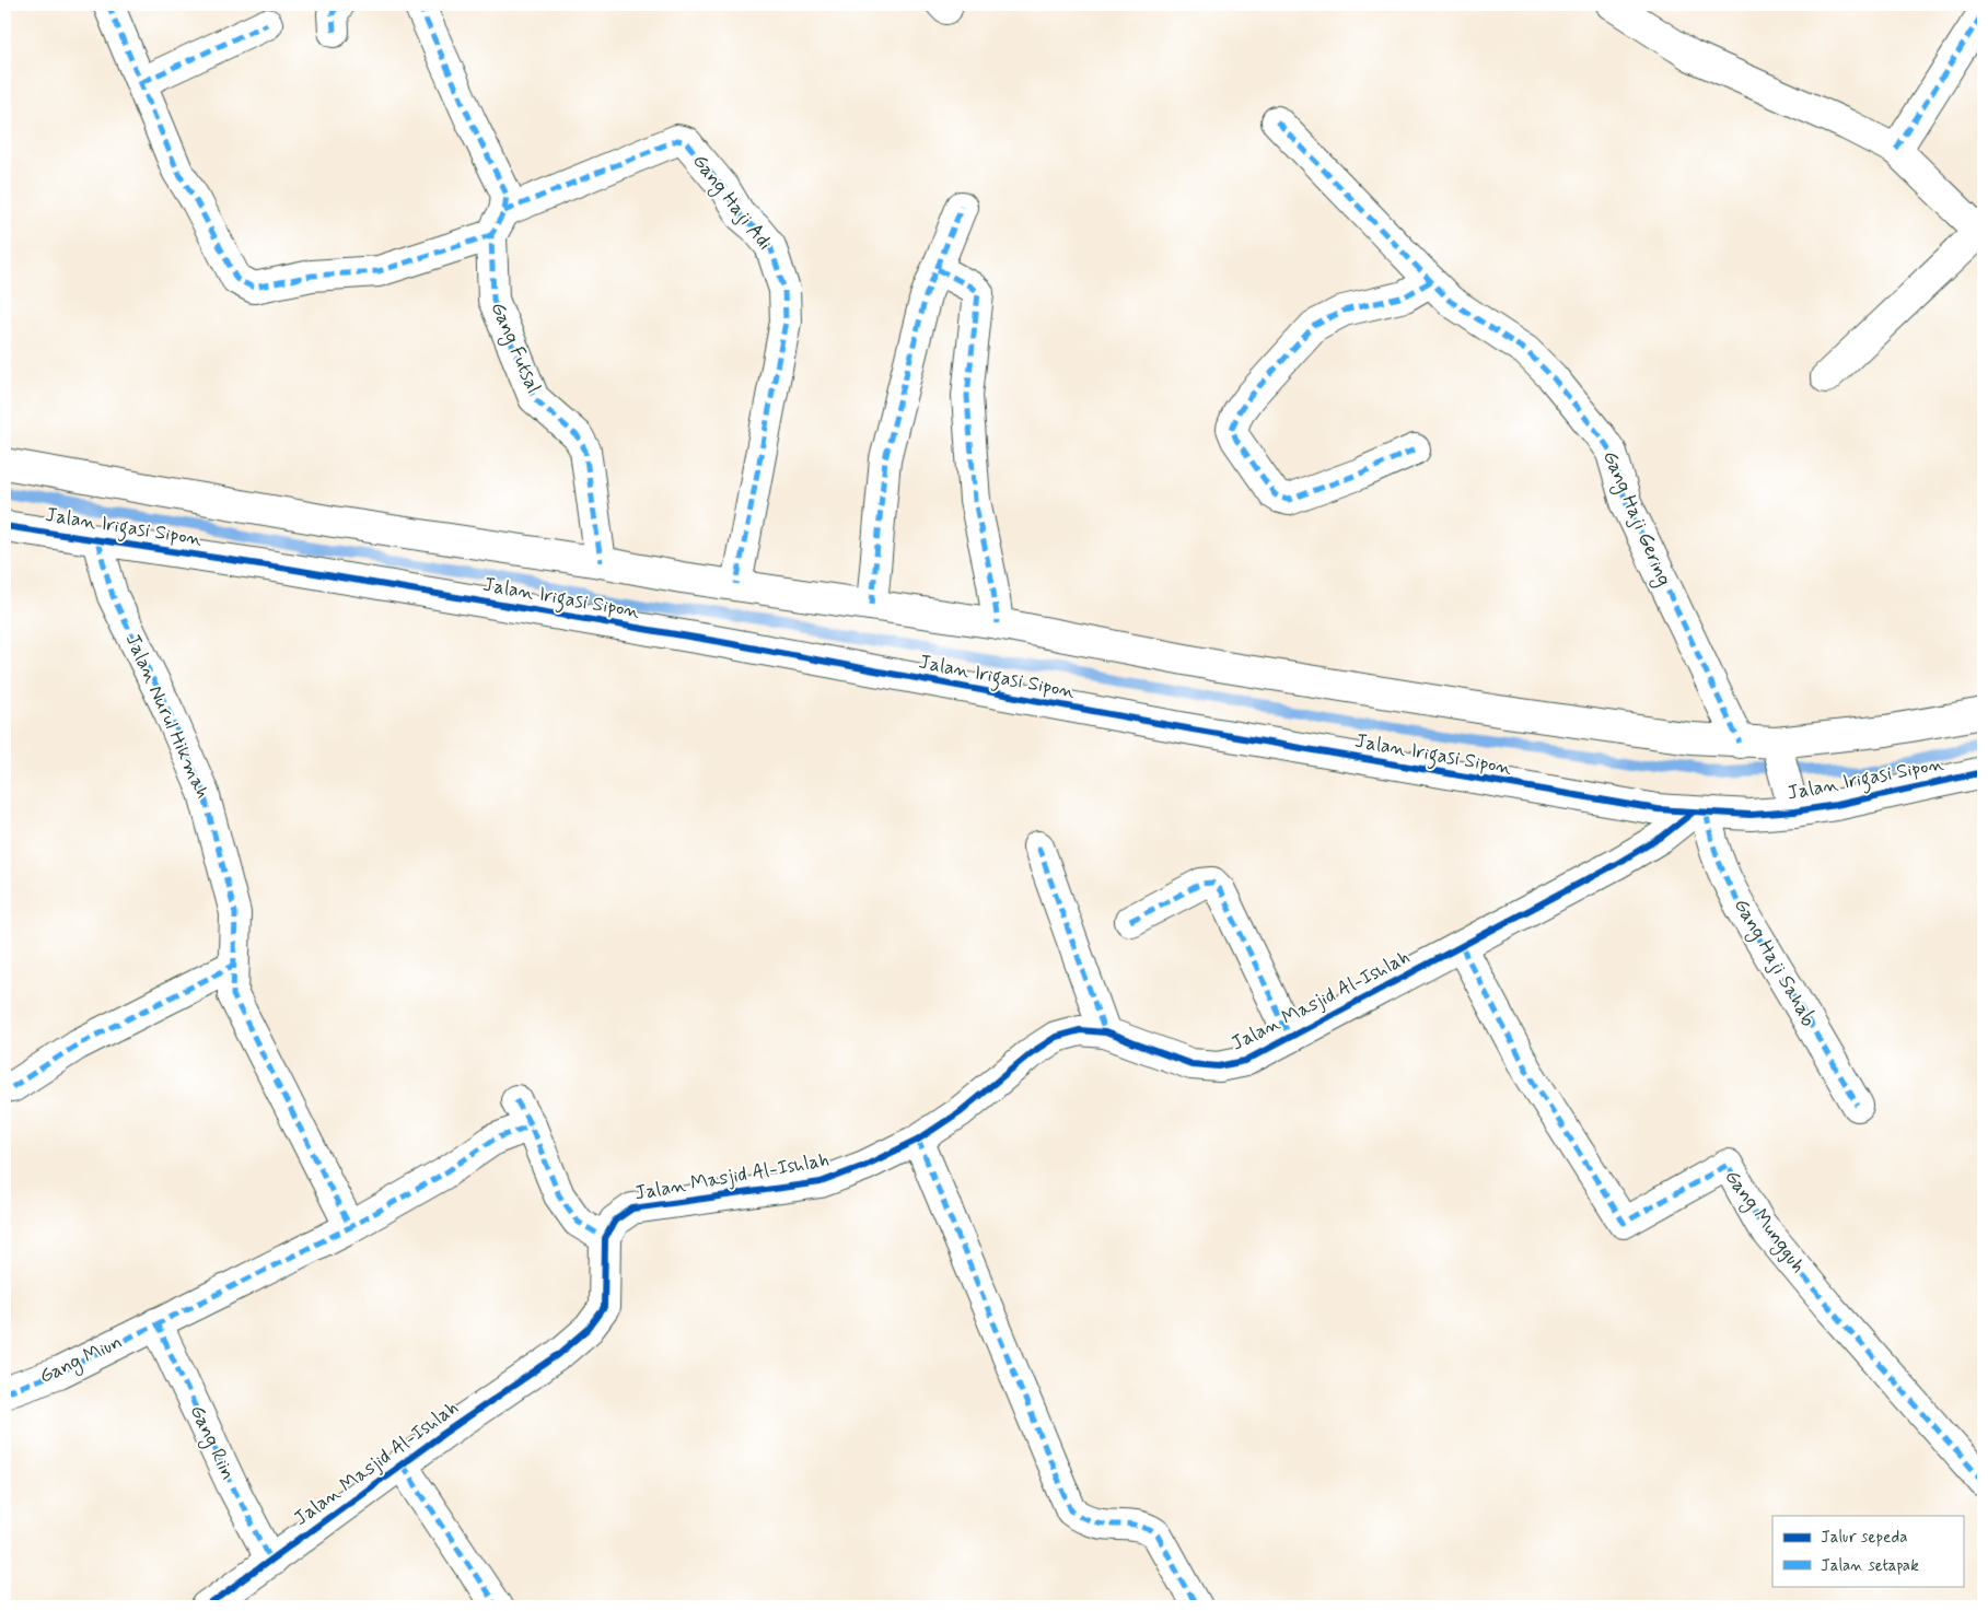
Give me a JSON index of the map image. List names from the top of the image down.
{
  "streets": {
    "street": [
      "Gang Haji Adi",
      "Gang Futsal",
      "Gang Haji Gering",
      "Jalan Irigasi Sipon",
      "Jalan Nurul Hikmah",
      "Gang Haji Sahab",
      "Jalan Masjid Al-Ishlah",
      "Gang Mungguh",
      "Gang Miun",
      "Gang Riin"
    ]
  },
  "crossings": [
    ["Gang Haji Adi", "Gang Futsal"],
    ["Gang Haji Adi", "Jalan Irigasi Sipon"],
    ["Gang Futsal", "Jalan Irigasi Sipon"],
    ["Gang Haji Gering", "Jalan Irigasi Sipon"],
    ["Jalan Irigasi Sipon", "Jalan Nurul Hikmah"],
    ["Jalan Irigasi Sipon", "Gang Haji Sahab"],
    ["Jalan Irigasi Sipon", "Jalan Masjid Al-Ishlah"],
    ["Jalan Nurul Hikmah", "Gang Miun"],
    ["Gang Haji Sahab", "Jalan Masjid Al-Ishlah"],
    ["Jalan Masjid Al-Ishlah", "Gang Mungguh"],
    ["Jalan Masjid Al-Ishlah", "Gang Riin"],
    ["Gang Miun", "Gang Riin"]
  ],
  "legend": ["Jalur sepeda", "Jalan setapak"]
}
